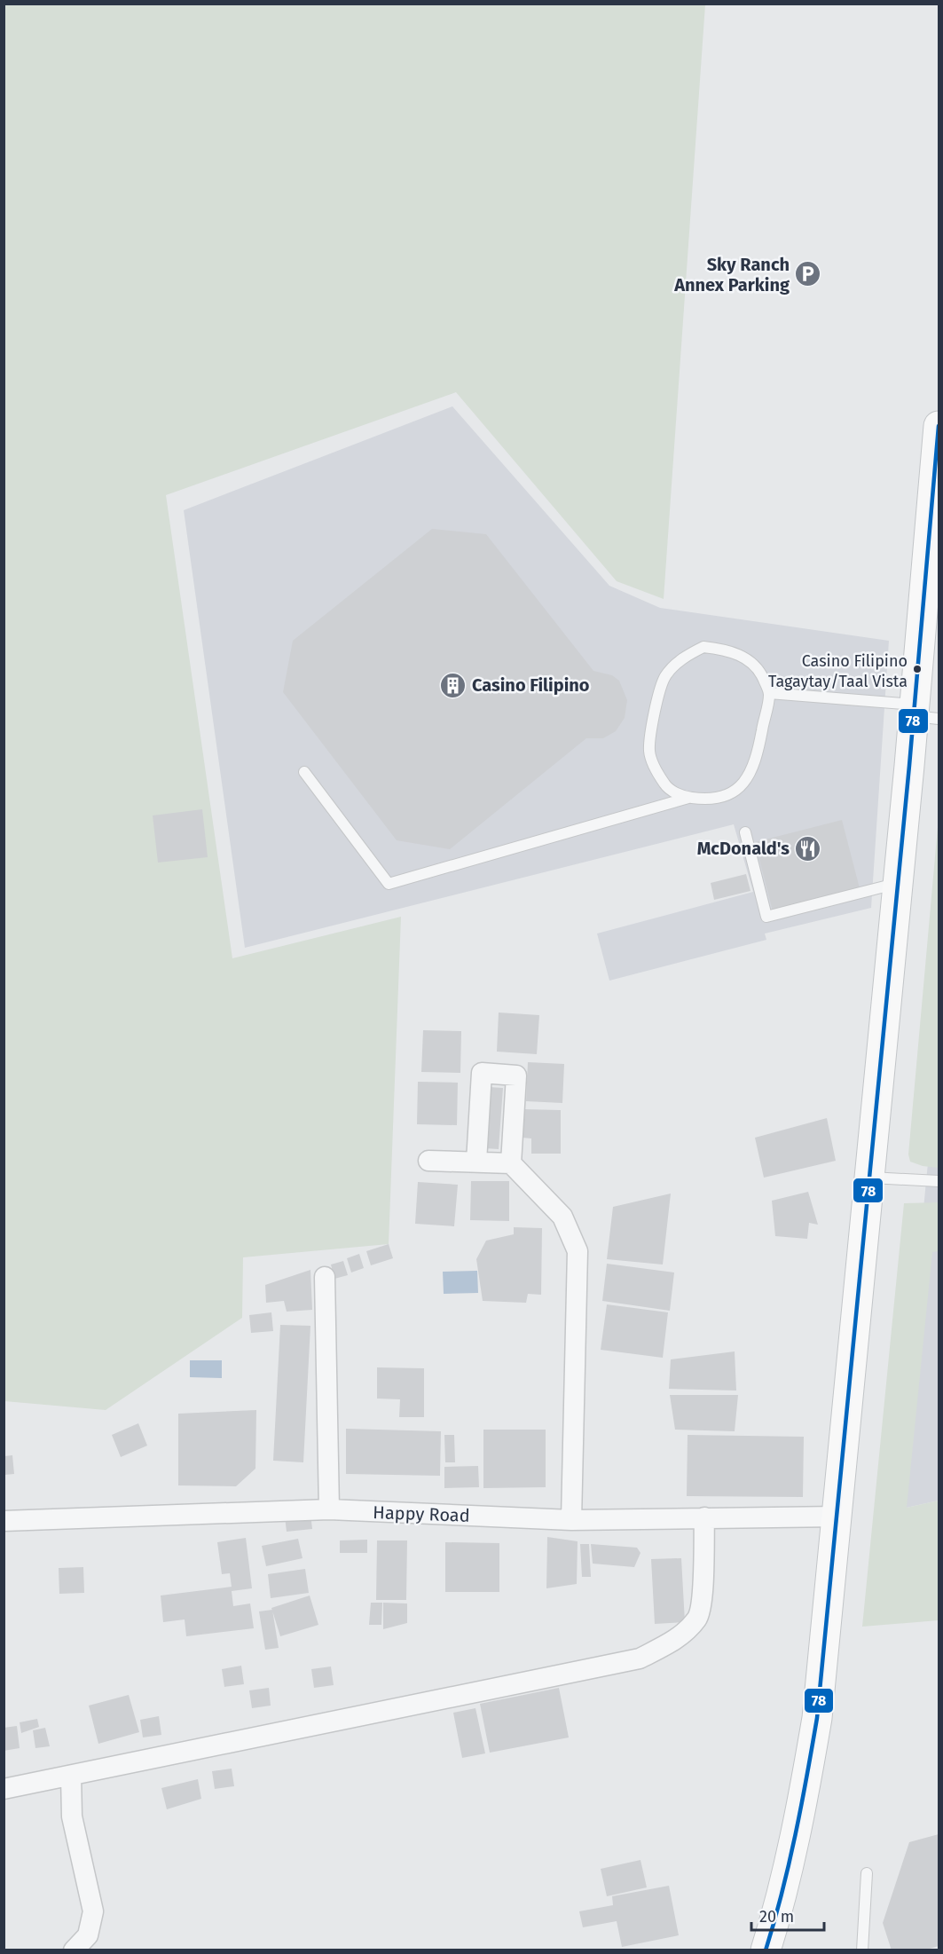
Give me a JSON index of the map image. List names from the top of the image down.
{
  "streets": {
    "street": ["Happy Road"]
  },
  "places": {
    "parking": ["Sky Ranch Annex Parking"],
    "other": ["Casino Filipino Tagaytay/Taal Vista"],
    "building": ["Casino Filipino"],
    "restaurant": ["McDonald's"]
  },
  "lines": ["transit line 78"],
  "scale_bar": "20 m"
}
